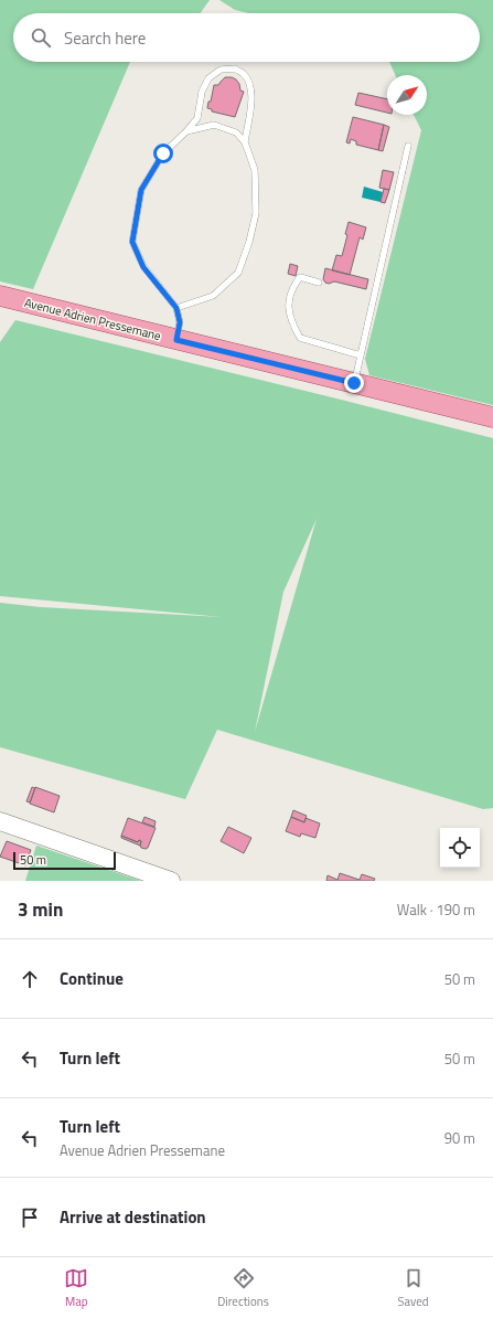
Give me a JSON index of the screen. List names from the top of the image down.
{
  "streets": {
    "main road": ["Avenue Adrien Pressemane"]
  },
  "scale_bar": "50 m",
  "north": "top right",
  "page": {
    "search": "Search here",
    "scale": "50 m",
    "heading": ["3 min", "Walk · 190 m"],
    "list": [
      ["Continue", "50 m"],
      ["Turn left", "50 m"],
      ["Turn left", "Avenue Adrien Pressemane", "90 m"],
      "Arrive at destination"
    ],
    "nav": ["Map", "Directions", "Saved"]
  }
}
